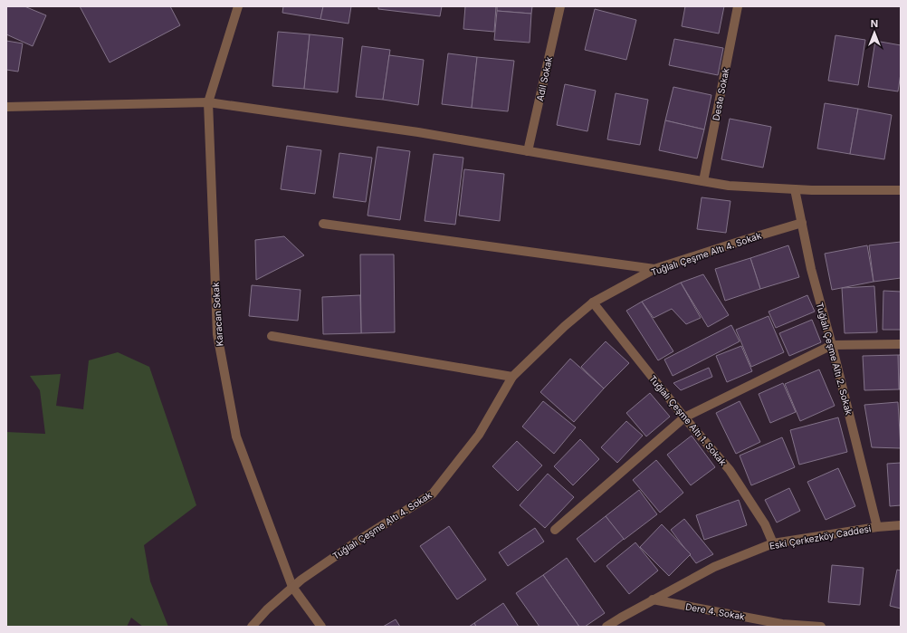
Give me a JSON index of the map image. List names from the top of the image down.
{
  "streets": {
    "street": [
      "Adil Sokak",
      "Deste Sokak",
      "Tuğlalı Çeşme Altı 4. Sokak",
      "Karacan Sokak",
      "Tuğlalı Çeşme Altı 2. Sokak",
      "Tuğlalı Çeşme Altı 1. Sokak",
      "Eski Çerkezköy Caddesi",
      "Dere 4. Sokak"
    ]
  },
  "crossings": [
    ["Tuğlalı Çeşme Altı 4. Sokak", "Karacan Sokak"],
    ["Tuğlalı Çeşme Altı 4. Sokak", "Tuğlalı Çeşme Altı 2. Sokak"],
    ["Tuğlalı Çeşme Altı 4. Sokak", "Tuğlalı Çeşme Altı 1. Sokak"],
    ["Tuğlalı Çeşme Altı 2. Sokak", "Eski Çerkezköy Caddesi"],
    ["Tuğlalı Çeşme Altı 1. Sokak", "Eski Çerkezköy Caddesi"],
    ["Eski Çerkezköy Caddesi", "Dere 4. Sokak"]
  ],
  "north": "top"
}
